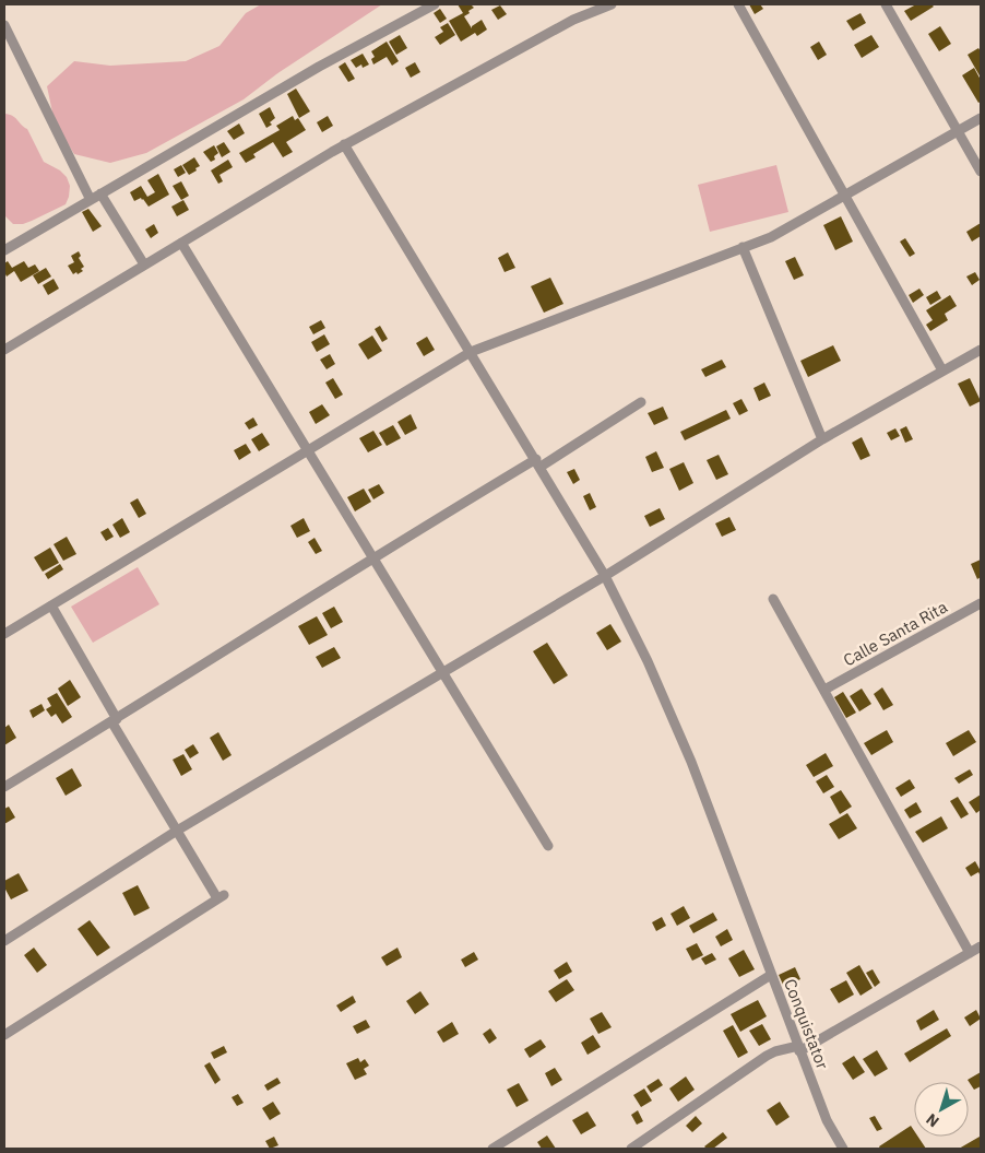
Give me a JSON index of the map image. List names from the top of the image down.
{
  "streets": {
    "street": ["Calle Santa Rita", "Conquistator"]
  },
  "north": "bottom left"
}
